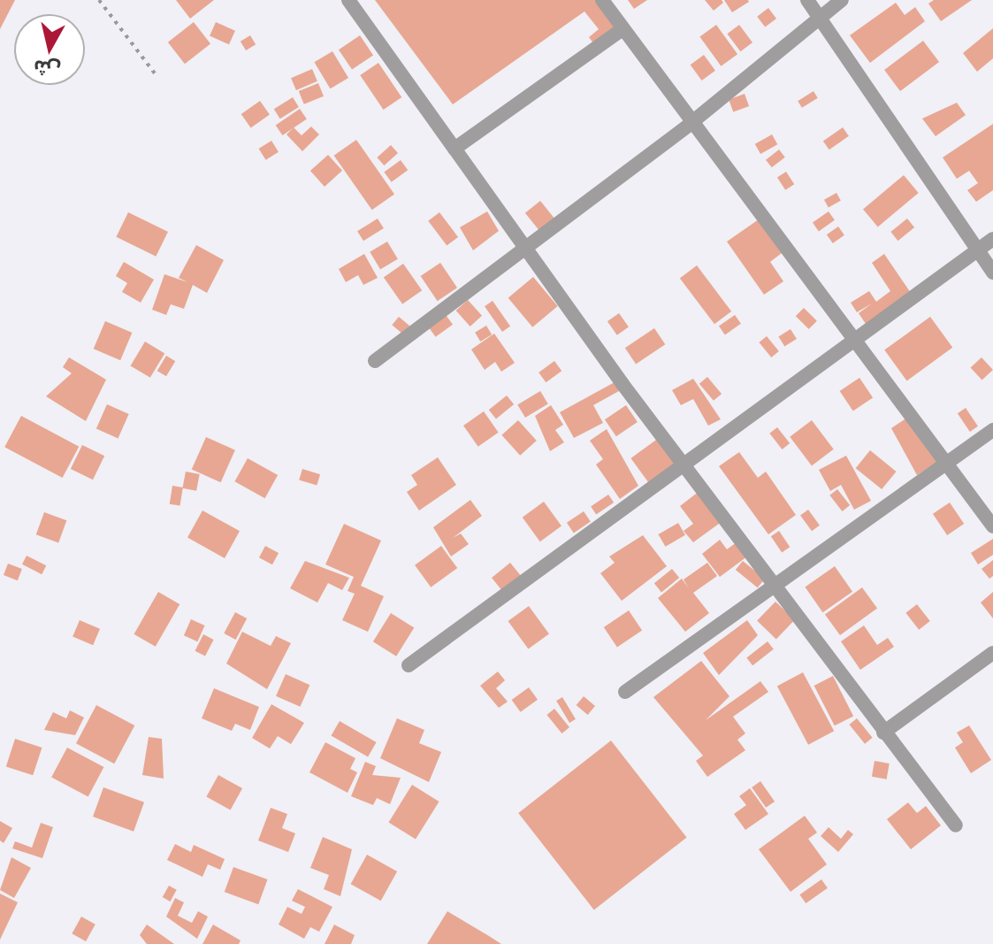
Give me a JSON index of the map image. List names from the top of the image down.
{
  "north": "bottom"
}
